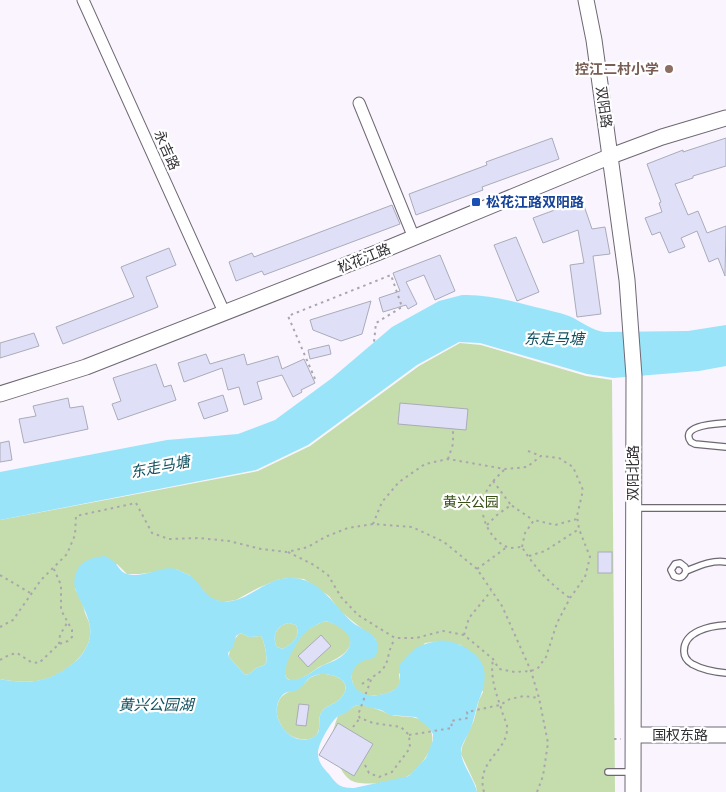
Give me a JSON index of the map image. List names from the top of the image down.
{
  "streets": {
    "street": [
      "双阳路",
      "永吉路",
      "松花江路",
      "双阳北路",
      "国权东路"
    ]
  },
  "crossings": [
    ["双阳路", "松花江路"],
    ["双阳路", "双阳北路"],
    ["永吉路", "松花江路"],
    ["松花江路", "双阳北路"],
    ["双阳北路", "国权东路"]
  ],
  "water": ["东走马塘", "黄兴公园湖"],
  "parks": ["黄兴公园"],
  "places": {
    "other": ["控江二村小学"],
    "transit": ["松花江路双阳路"]
  }
}
